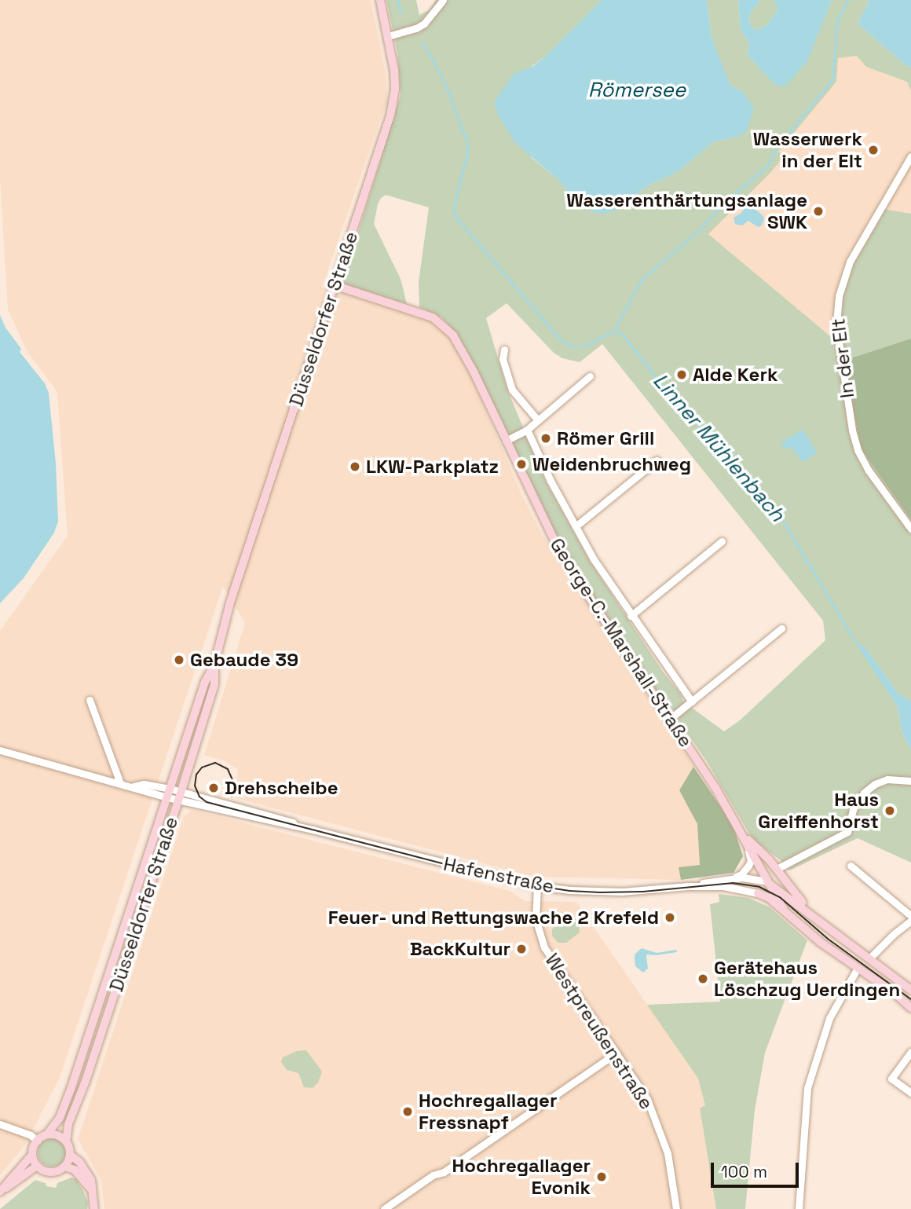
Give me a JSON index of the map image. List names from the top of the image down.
{
  "streets": {
    "main road": ["Düsseldorfer Straße", "George-C.-Marshall-Straße", "Hafenstraße"],
    "street": ["In der Elt", "Westpreußenstraße"]
  },
  "crossings": [
    ["Düsseldorfer Straße", "George-C.-Marshall-Straße"],
    ["Düsseldorfer Straße", "Hafenstraße"],
    ["George-C.-Marshall-Straße", "Hafenstraße"],
    ["Hafenstraße", "Westpreußenstraße"]
  ],
  "water": ["Römersee", "Linner Mühlenbach"],
  "places": [
    "Wasserwerk in der Elt",
    "Wasserenthärtungsanlage SWK",
    "Alde Kerk",
    "Römer Grill",
    "Weidenbruchweg",
    "LKW-Parkplatz",
    "Gebaude 39",
    "Drehscheibe",
    "Haus Greiffenhorst",
    "Feuer- und Rettungswache 2 Krefeld",
    "BackKultur",
    "Gerätehaus Löschzug Uerdingen",
    "Hochregallager Fressnapf",
    "Hochregallager Evonik"
  ],
  "scale_bar": "100 m"
}
